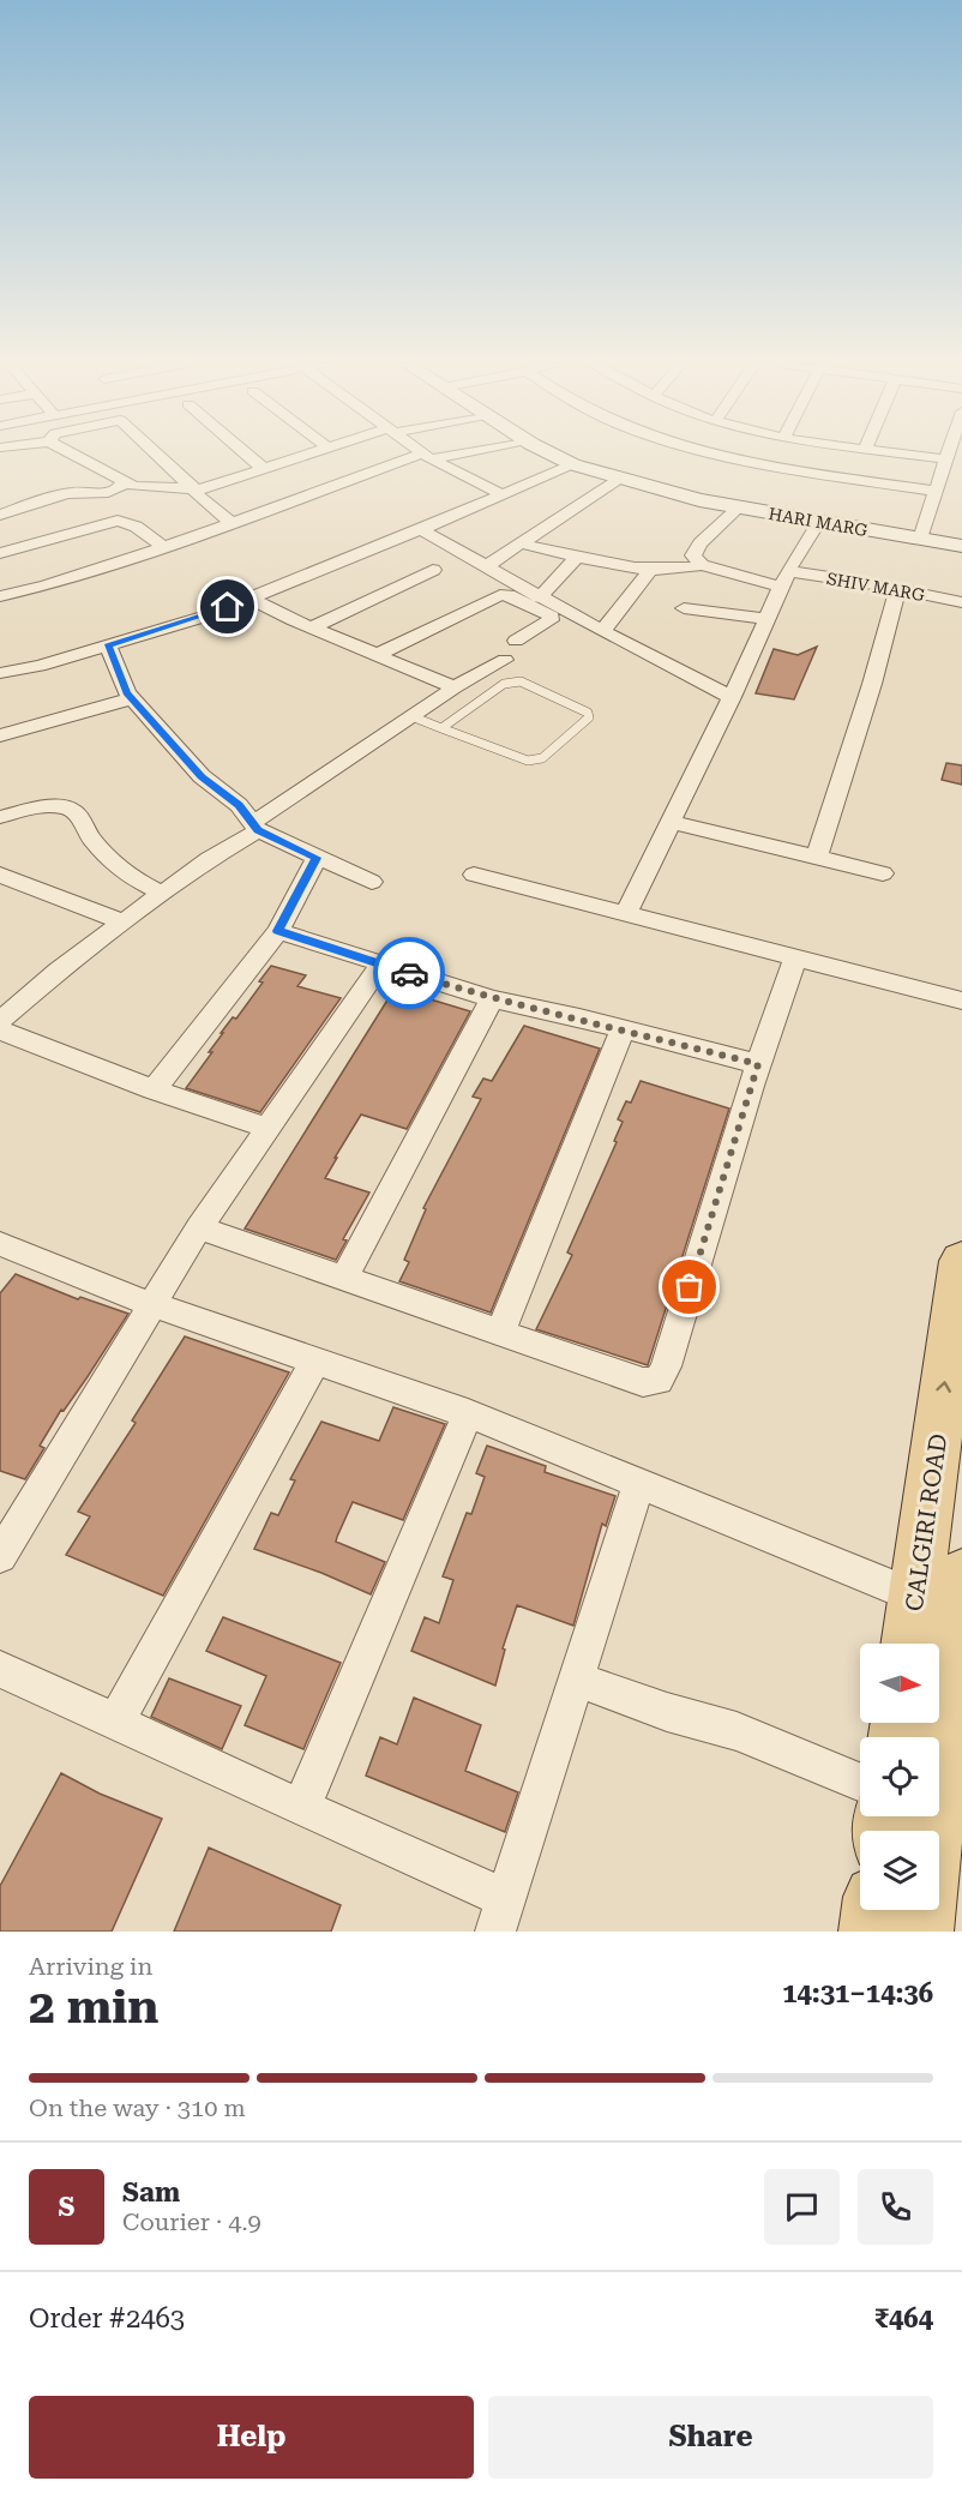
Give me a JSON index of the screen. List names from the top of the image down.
{
  "streets": {
    "main road": ["CALGIRI ROAD"],
    "street": ["HARI MARG", "SHIV MARG"]
  },
  "one_way": ["CALGIRI ROAD"],
  "north": "right",
  "page": {
    "heading": ["2 min", "Arriving in", "14:31–14:36"],
    "panel": [
      "Sam",
      "Courier · 4.9",
      "Order #2463",
      "₹464"
    ],
    "bar": "On the way · 310 m",
    "round": "S",
    "buttons": ["Help", "Share"]
  }
}
